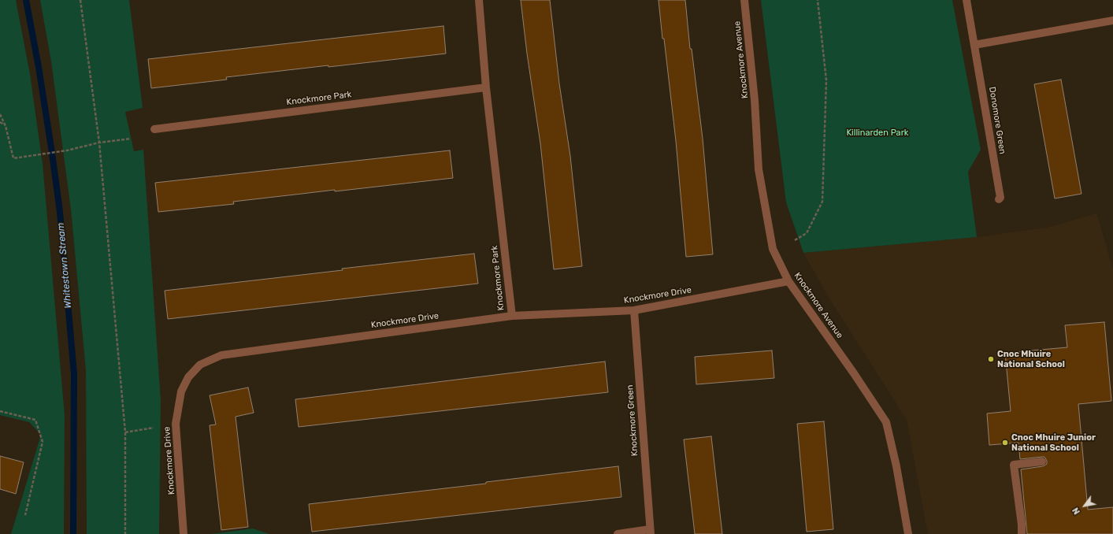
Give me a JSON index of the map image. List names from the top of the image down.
{
  "streets": {
    "street": [
      "Knockmore Avenue",
      "Knockmore Park",
      "Donomore Green",
      "Knockmore Drive",
      "Knockmore Green"
    ]
  },
  "crossings": [
    ["Knockmore Avenue", "Knockmore Drive"],
    ["Knockmore Park", "Knockmore Drive"],
    ["Knockmore Drive", "Knockmore Green"]
  ],
  "water": ["Whitestown Stream"],
  "parks": ["Killinarden Park"],
  "places": ["Cnoc Mhuire National School", "Cnoc Mhuire Junior National School"],
  "north": "bottom left"
}
